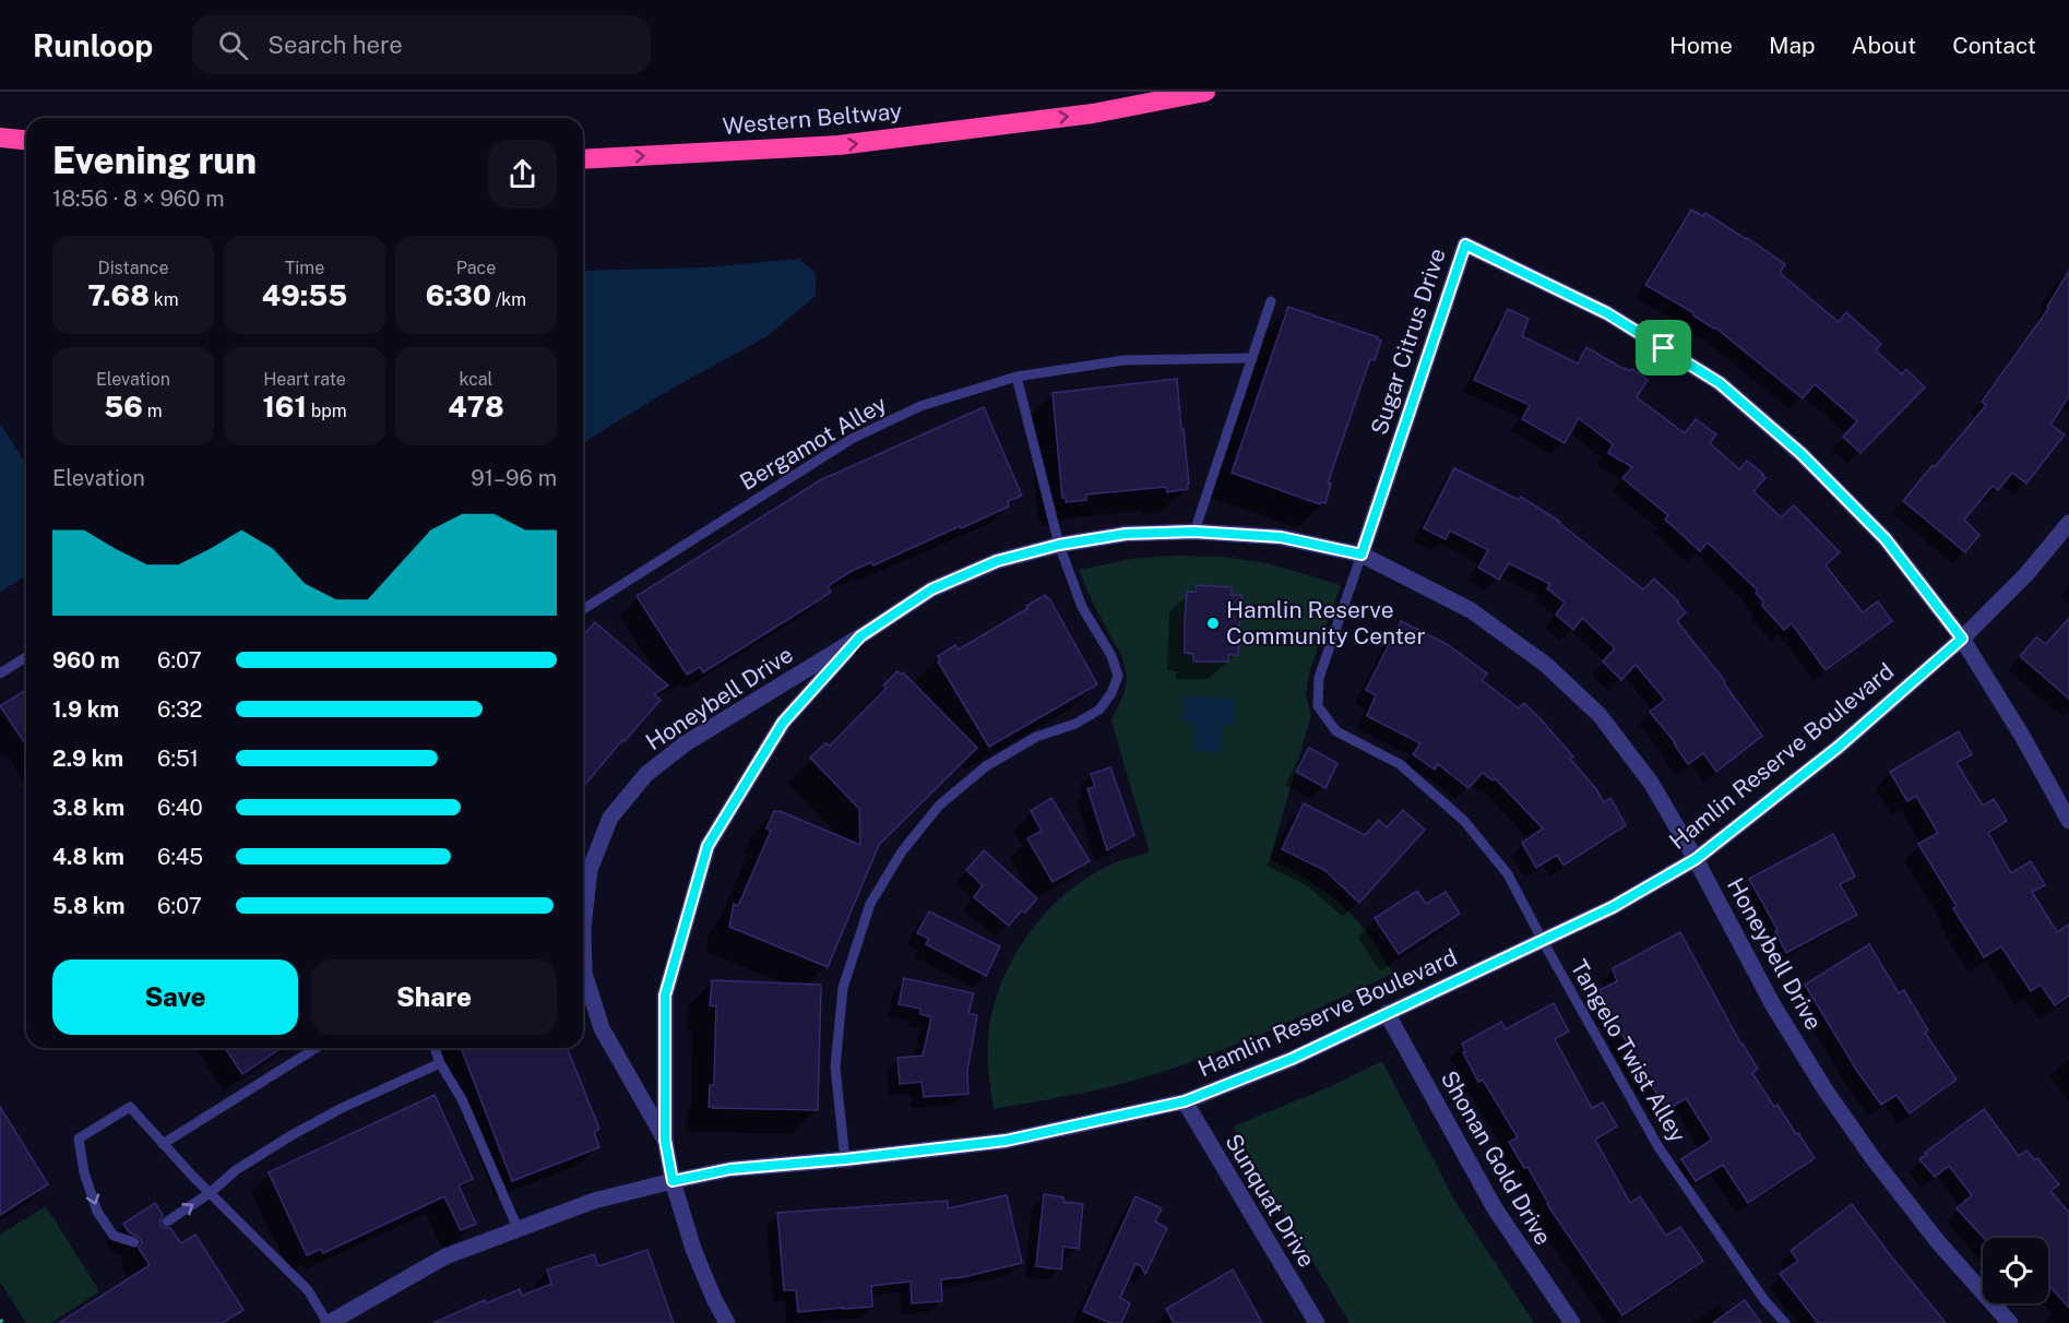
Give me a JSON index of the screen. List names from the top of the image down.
{
  "streets": {
    "highway": ["Western Beltway"],
    "street": [
      "Sugar Citrus Drive",
      "Honeybell Drive",
      "Hamlin Reserve Boulevard",
      "Shonan Gold Drive",
      "Sunquat Drive"
    ],
    "lane": ["Bergamot Alley", "Tangelo Twist Alley"]
  },
  "crossings": [
    ["Sugar Citrus Drive", "Honeybell Drive"],
    ["Sugar Citrus Drive", "Hamlin Reserve Boulevard"],
    ["Sugar Citrus Drive", "Tangelo Twist Alley"],
    ["Honeybell Drive", "Hamlin Reserve Boulevard"],
    ["Honeybell Drive", "Tangelo Twist Alley"],
    ["Hamlin Reserve Boulevard", "Tangelo Twist Alley"],
    ["Hamlin Reserve Boulevard", "Shonan Gold Drive"],
    ["Hamlin Reserve Boulevard", "Sunquat Drive"]
  ],
  "one_way": ["Western Beltway"],
  "places": ["Hamlin Reserve Community Center"],
  "page": {
    "header": "Runloop",
    "search": "Search here",
    "nav": [
      "Home",
      "Map",
      "About",
      "Contact"
    ],
    "heading": ["Evening run", "18:56 · 8 × 960 m"],
    "stats": [
      ["Distance", "7.68 km"],
      ["Time", "49:55"],
      ["Pace", "6:30 /km"],
      ["Elevation", "56 m"],
      ["Heart rate", "161 bpm"],
      ["kcal", "478"]
    ],
    "chart": ["Elevation", "91–96 m"],
    "list": [
      {
        "name": "960 m",
        "note": "6:07"
      },
      {
        "name": "1.9 km",
        "note": "6:32"
      },
      {
        "name": "2.9 km",
        "note": "6:51"
      },
      {
        "name": "3.8 km",
        "note": "6:40"
      },
      {
        "name": "4.8 km",
        "note": "6:45"
      },
      {
        "name": "5.8 km",
        "note": "6:07"
      }
    ],
    "buttons": ["Save", "Share"]
  }
}
